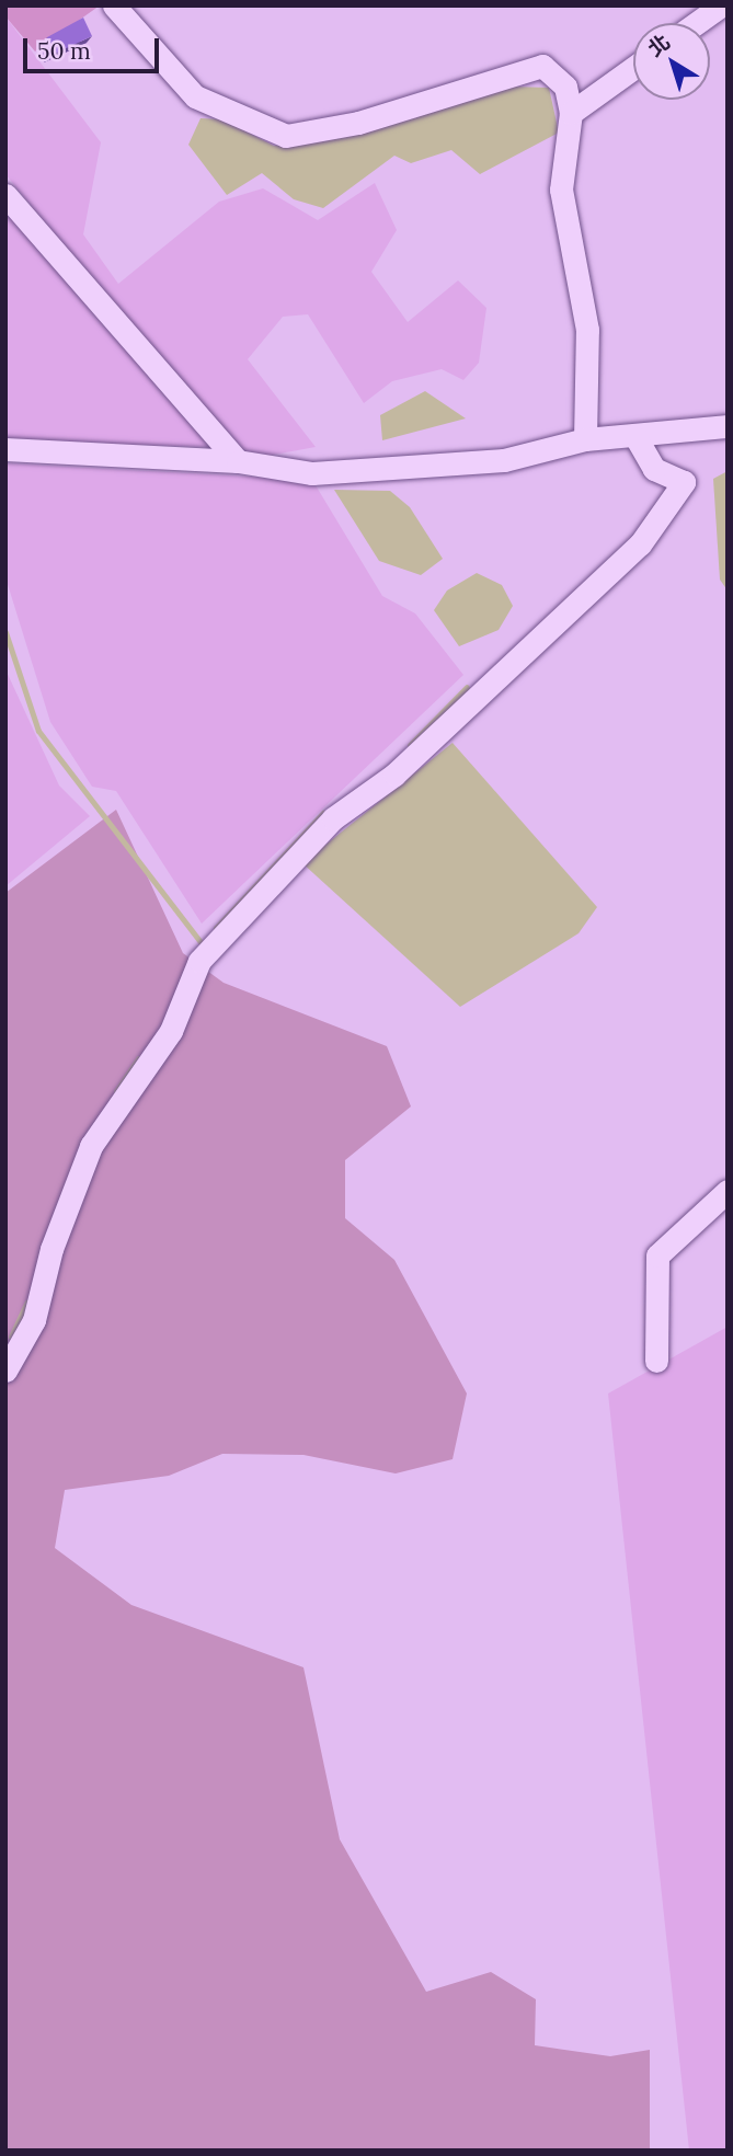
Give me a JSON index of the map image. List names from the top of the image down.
{
  "scale_bar": "50 m",
  "north": "top left"
}
